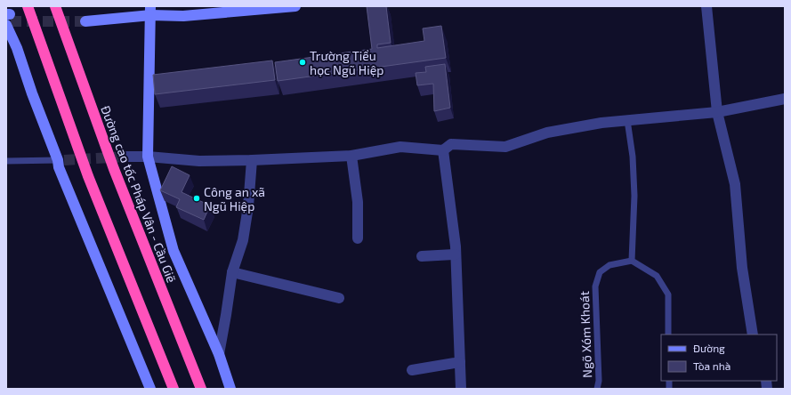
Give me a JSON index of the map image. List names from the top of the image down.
{
  "streets": {
    "highway": ["Đường cao tốc Pháp Vân - Cầu Giẽ"],
    "lane": ["Ngõ Xóm Khoát"]
  },
  "places": ["Trường Tiểu học Ngũ Hiệp", "Công an xã Ngũ Hiệp"],
  "legend": ["Đường", "Tòa nhà"]
}
